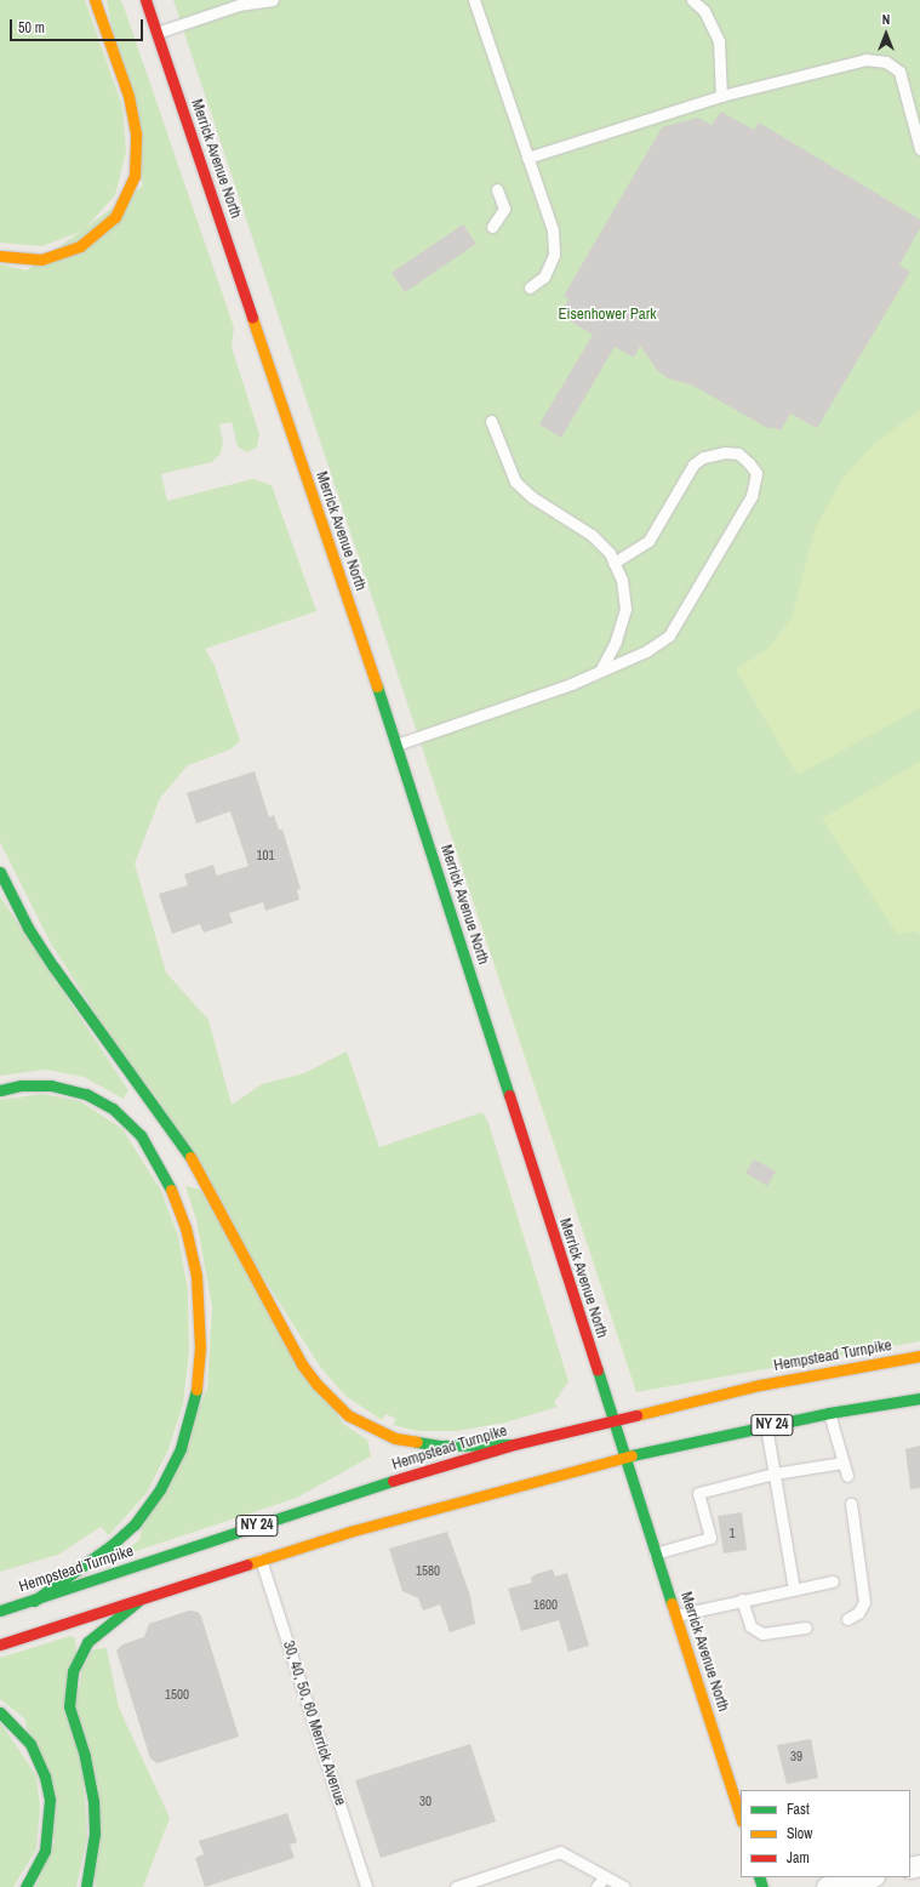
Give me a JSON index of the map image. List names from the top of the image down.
{
  "streets": {
    "main road": ["Merrick Avenue North", "Hempstead Turnpike", "NY 24"],
    "lane": ["30, 40, 50, 60 Merrick Avenue"]
  },
  "crossings": [
    ["Merrick Avenue North", "Hempstead Turnpike"],
    ["Merrick Avenue North", "NY 24"],
    ["NY 24", "30, 40, 50, 60 Merrick Avenue"]
  ],
  "parks": ["Eisenhower Park"],
  "house_numbers": [
    "101",
    "1",
    "1580",
    "1600",
    "1500",
    "39",
    "30"
  ],
  "legend": ["Fast", "Slow", "Jam"],
  "scale_bar": "50 m",
  "north": "top"
}
